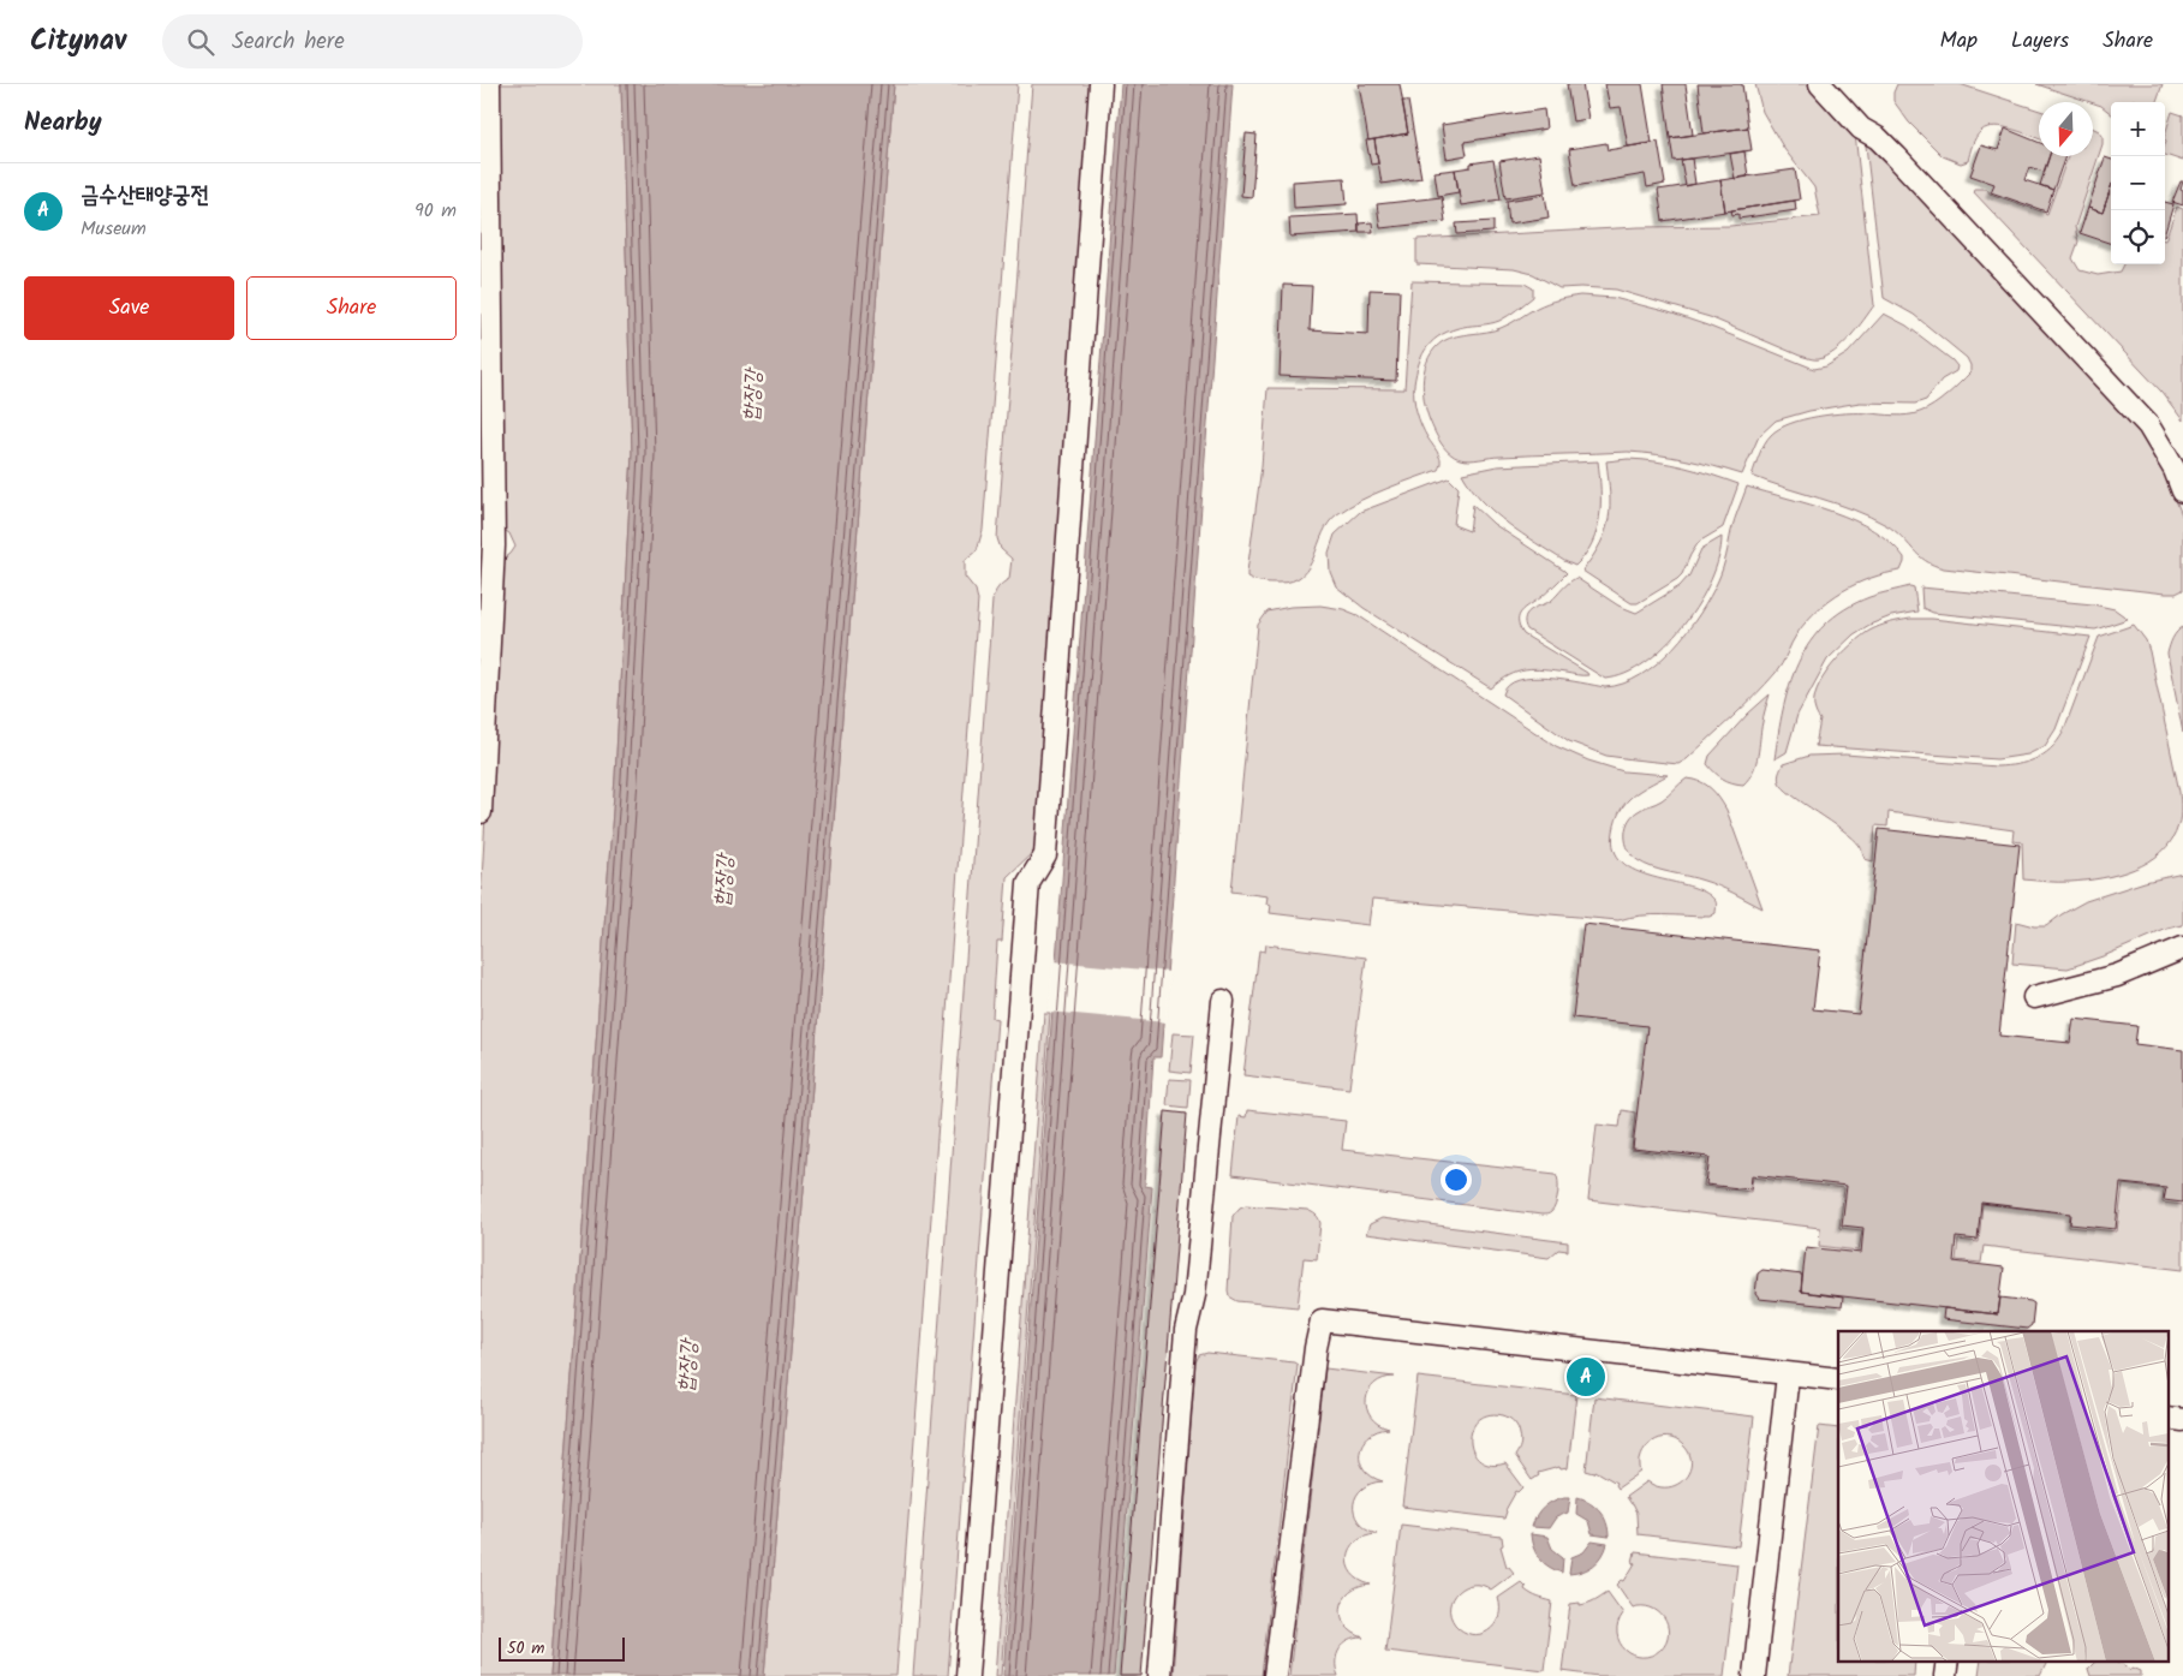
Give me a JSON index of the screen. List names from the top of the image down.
{
  "water": ["합장강"],
  "scale_bar": "50 m",
  "north": "bottom",
  "page": {
    "header": "Citynav",
    "search": "Search here",
    "nav": ["Map", "Layers", "Share"],
    "heading": "Nearby",
    "map_buttons": ["+", "−"],
    "list": [
      {
        "mark": "A",
        "name": "금수산태양궁전",
        "note": "Museum",
        "value": "90 m"
      }
    ],
    "buttons": ["Save", "Share"],
    "pins": "A",
    "scale": "50 m"
  }
}
